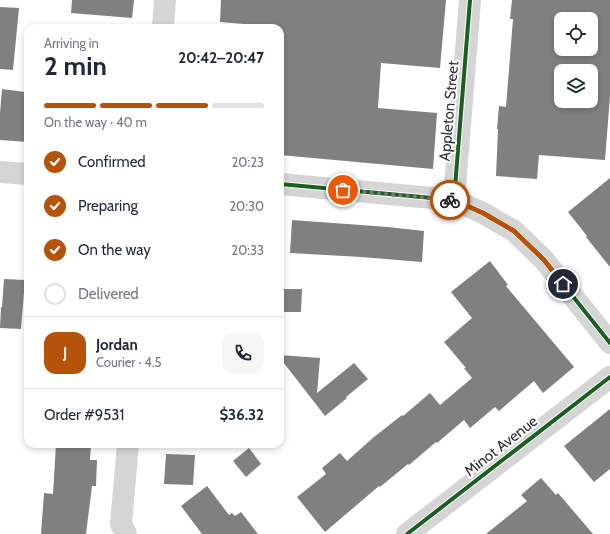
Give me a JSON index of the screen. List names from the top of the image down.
{
  "streets": {
    "street": ["Appleton Street", "Minot Avenue"]
  },
  "page": {
    "heading": ["2 min", "Arriving in", "20:42–20:47"],
    "panel": [
      "Jordan",
      "Courier · 4.5",
      "Order #9531",
      "$36.32"
    ],
    "bar": "On the way · 40 m",
    "list": [
      ["Confirmed", "20:23"],
      ["Preparing", "20:30"],
      ["On the way", "20:33"],
      "Delivered"
    ],
    "round": "J"
  }
}
